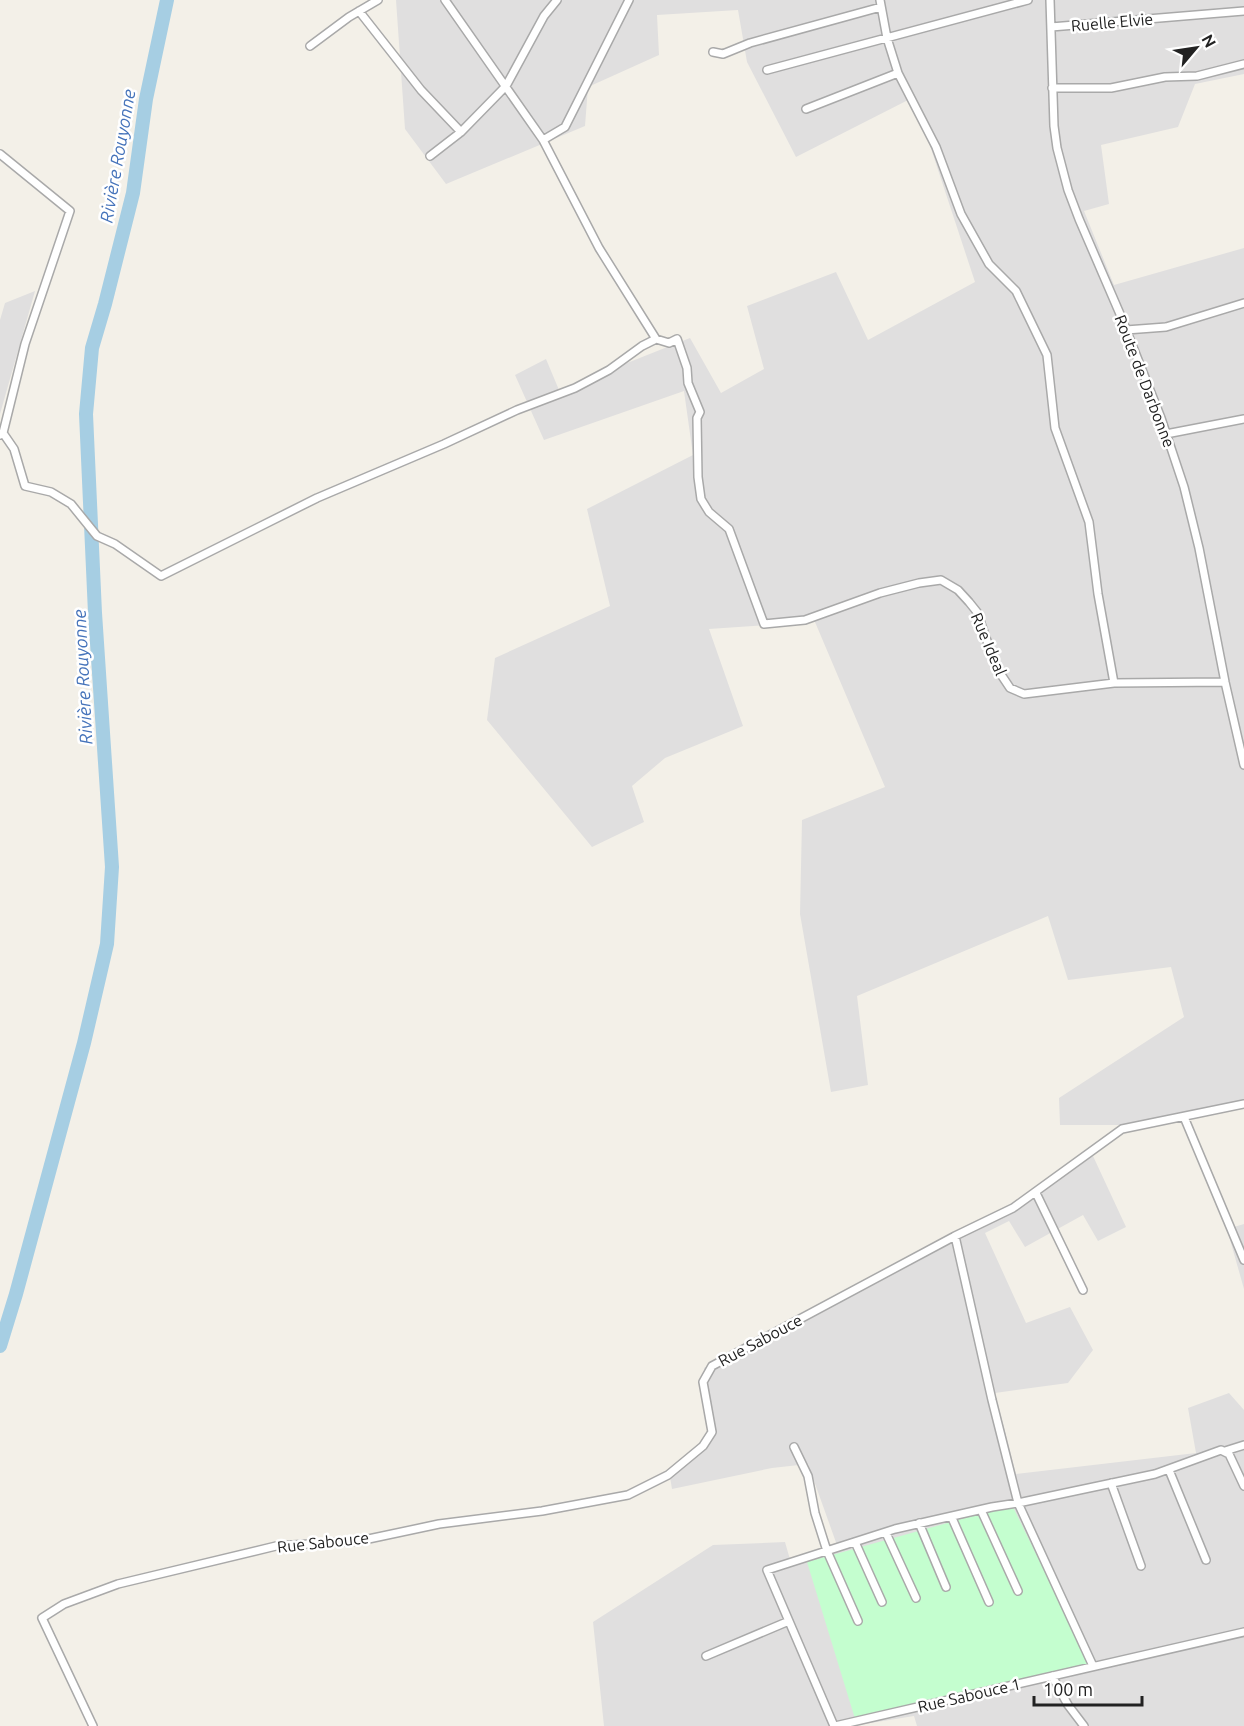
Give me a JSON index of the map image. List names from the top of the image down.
{
  "streets": {
    "street": [
      "Ruelle Elvie",
      "Route de Darbonne",
      "Rue Ideal",
      "Rue Sabouce",
      "Rue Sabouce 1"
    ]
  },
  "crossings": [
    ["Ruelle Elvie", "Route de Darbonne"],
    ["Route de Darbonne", "Rue Ideal"]
  ],
  "water": ["Rivière Rouyonne"],
  "scale_bar": "100 m",
  "north": "top right"
}
